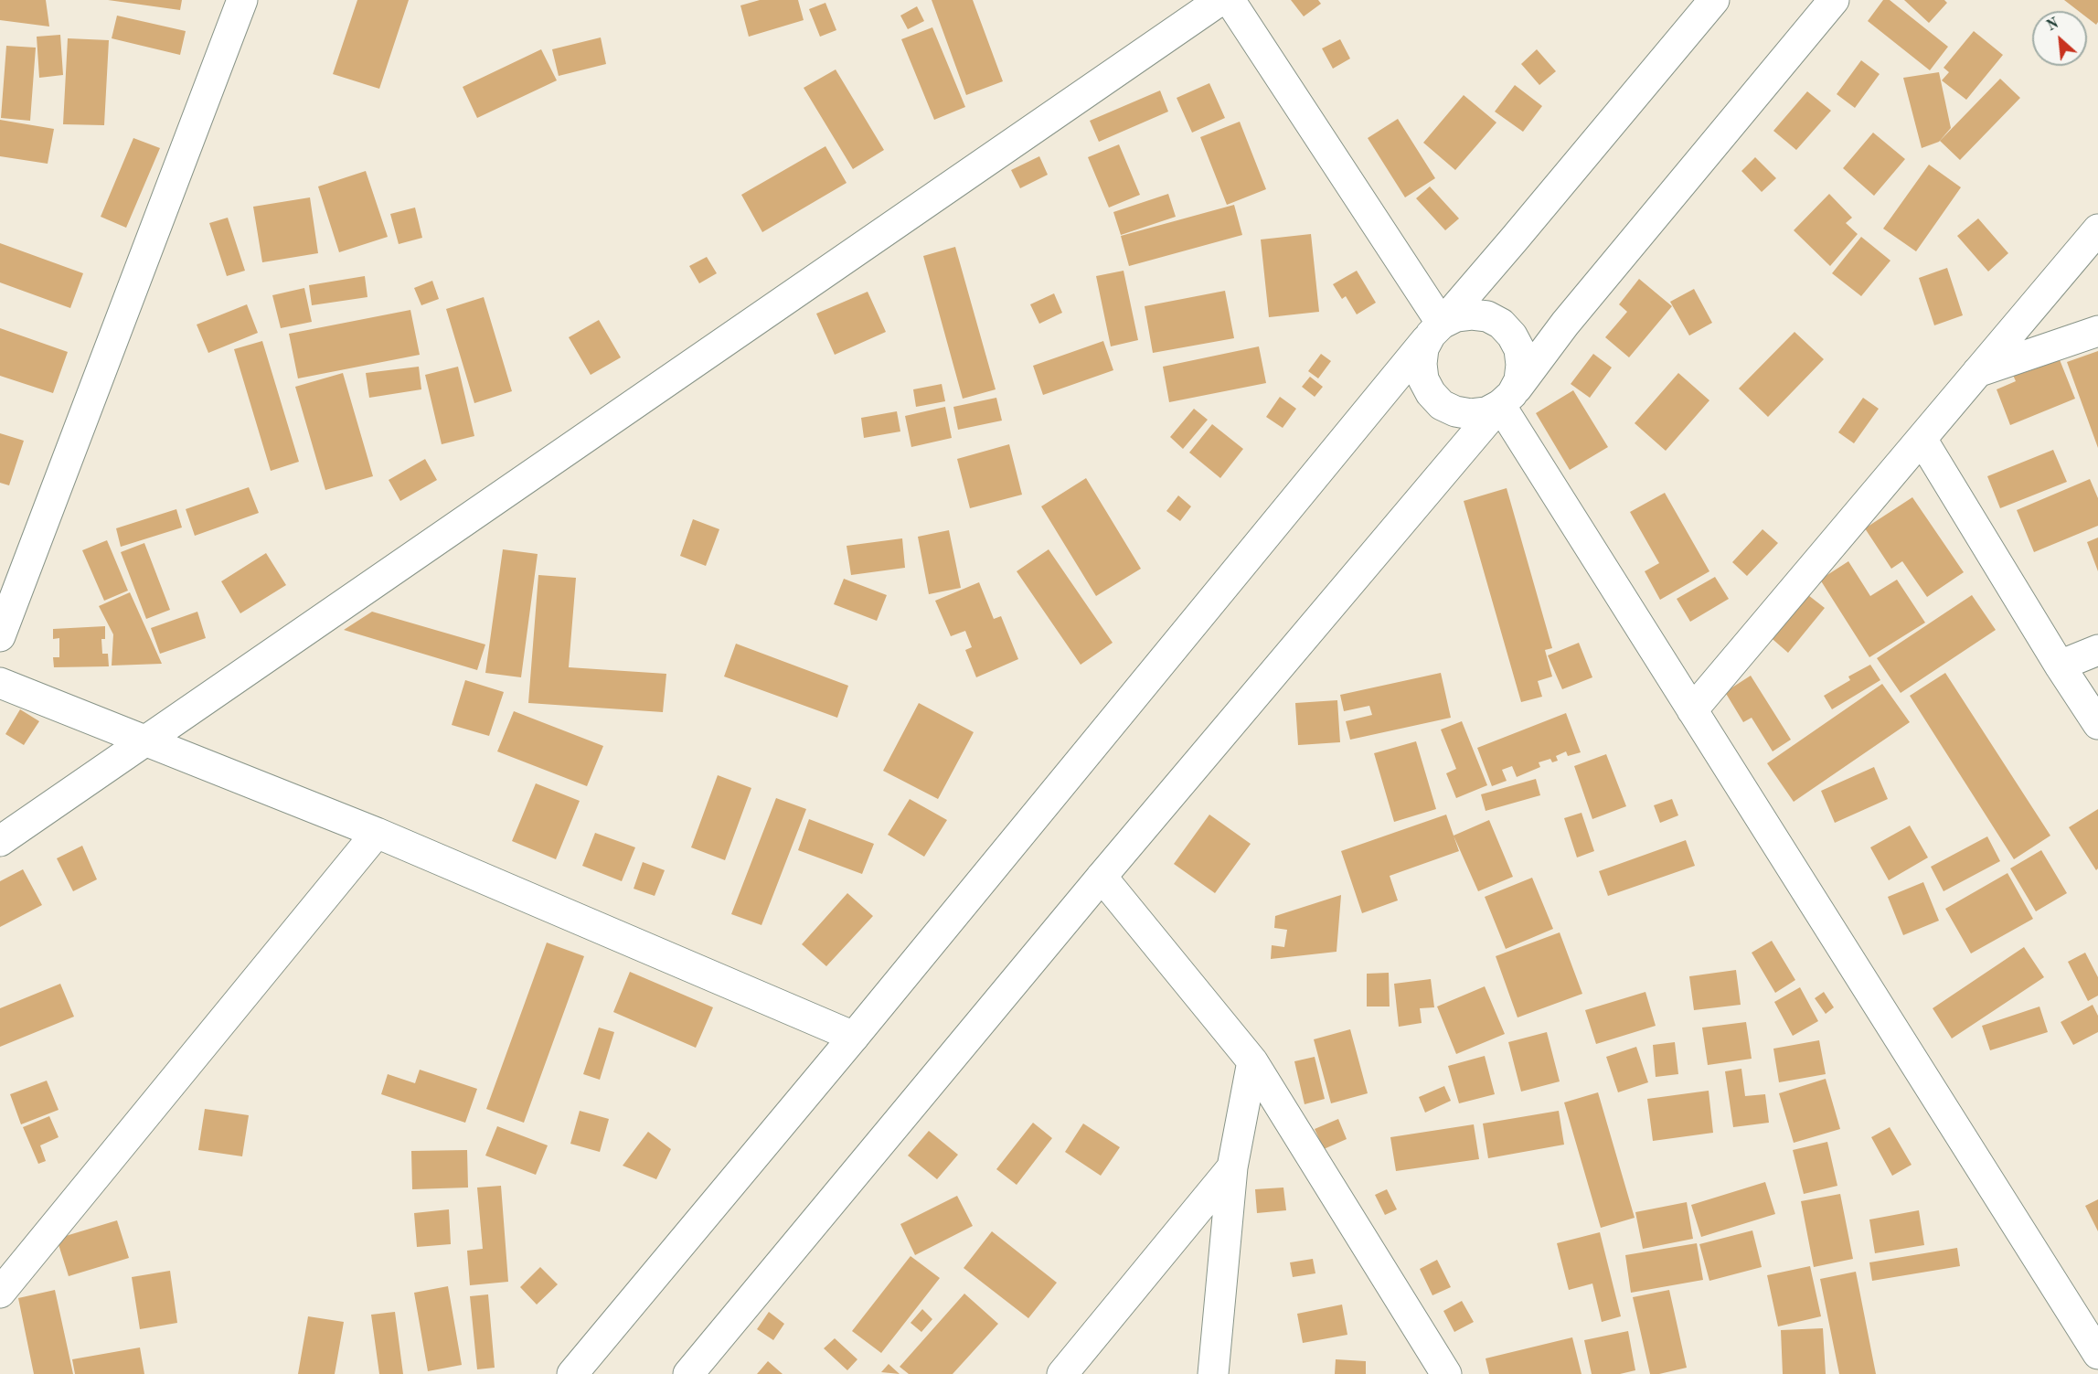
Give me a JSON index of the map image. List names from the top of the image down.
{
  "north": "top left"
}
